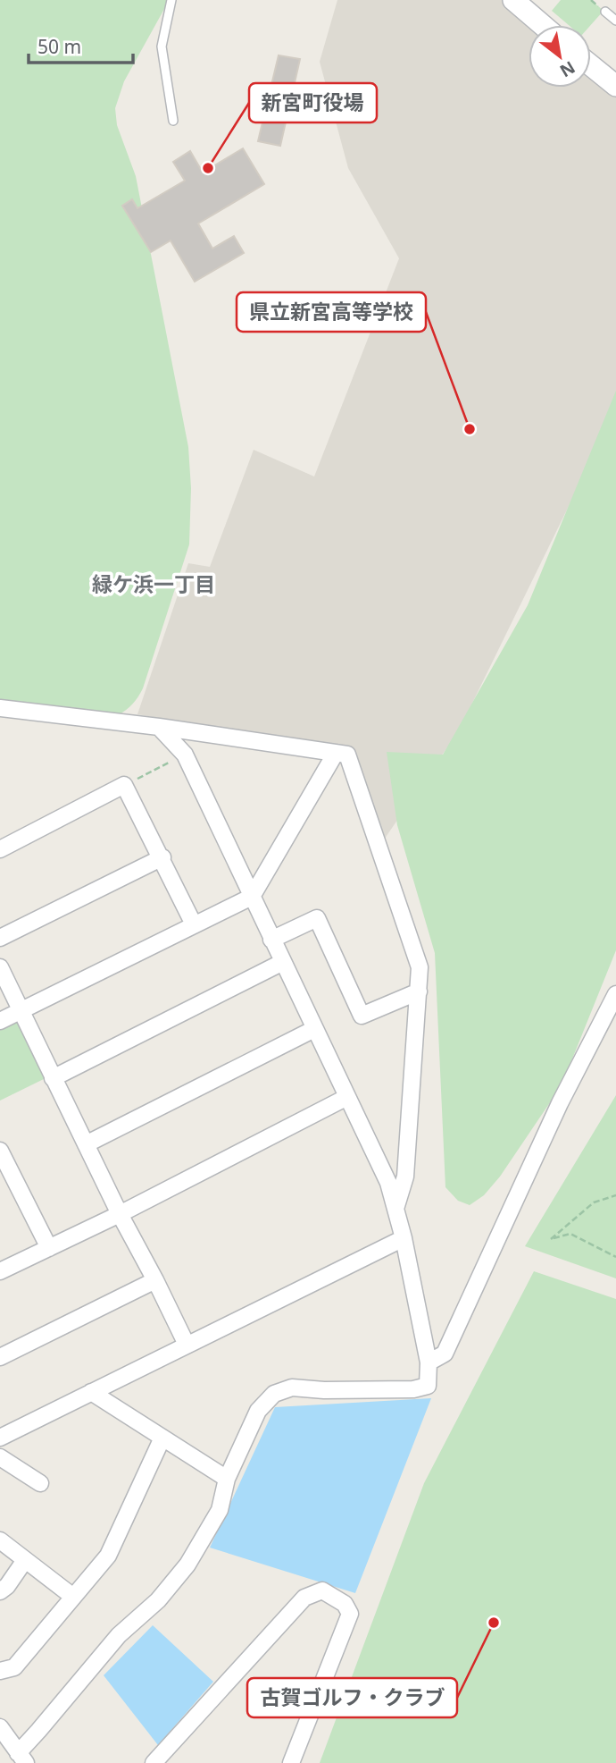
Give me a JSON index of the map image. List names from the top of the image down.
{
  "districts": ["緑ケ浜一丁目"],
  "places": ["新宮町役場", "県立新宮高等学校", "古賀ゴルフ・クラブ"],
  "scale_bar": "50 m",
  "north": "bottom right"
}
